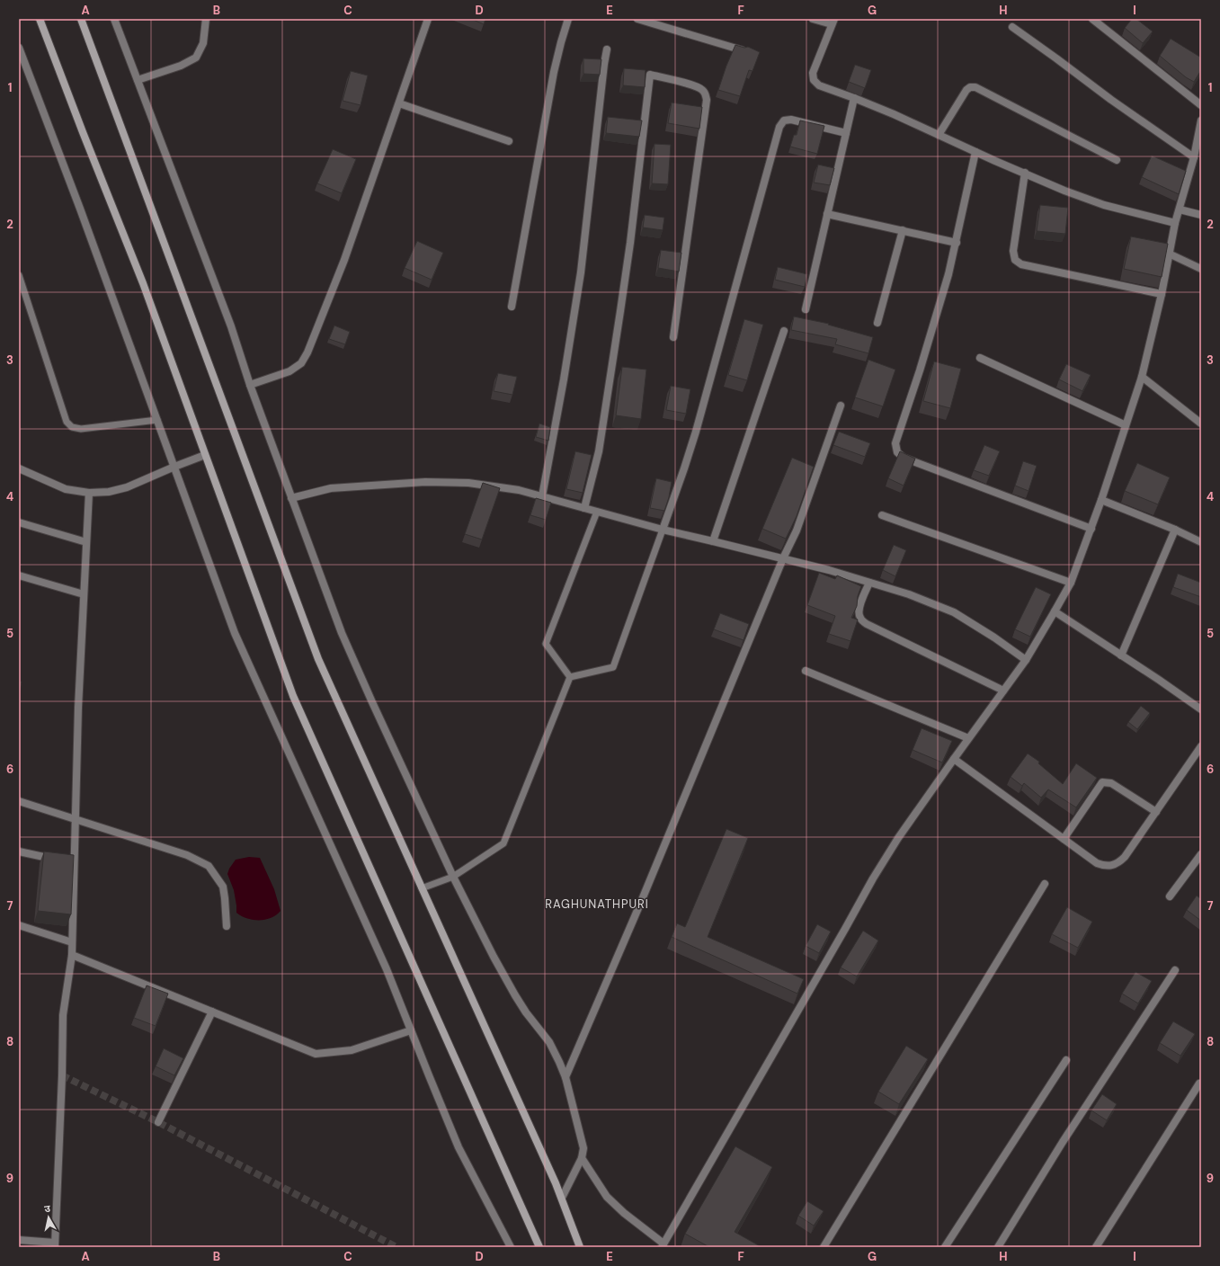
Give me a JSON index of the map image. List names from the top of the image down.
{
  "districts": ["RAGHUNATHPURI"],
  "north": "top",
  "grid": {
    "columns": [
      "A",
      "B",
      "C",
      "D",
      "E",
      "F",
      "G",
      "H",
      "I"
    ],
    "rows": [
      "1",
      "2",
      "3",
      "4",
      "5",
      "6",
      "7",
      "8",
      "9"
    ]
  }
}
